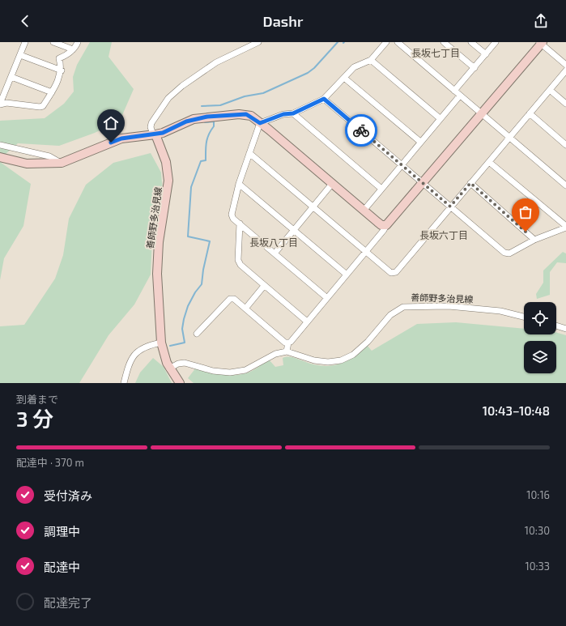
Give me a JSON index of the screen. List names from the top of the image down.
{
  "streets": {
    "street": ["善師野多治見線"]
  },
  "districts": ["長坂七丁目", "長坂六丁目", "長坂八丁目"],
  "page": {
    "header": "Dashr",
    "heading": ["3 分", "到着まで", "10:43–10:48"],
    "bar": "配達中 · 370 m",
    "list": [
      ["受付済み", "10:16"],
      ["調理中", "10:30"],
      ["配達中", "10:33"],
      "配達完了"
    ]
  }
}
